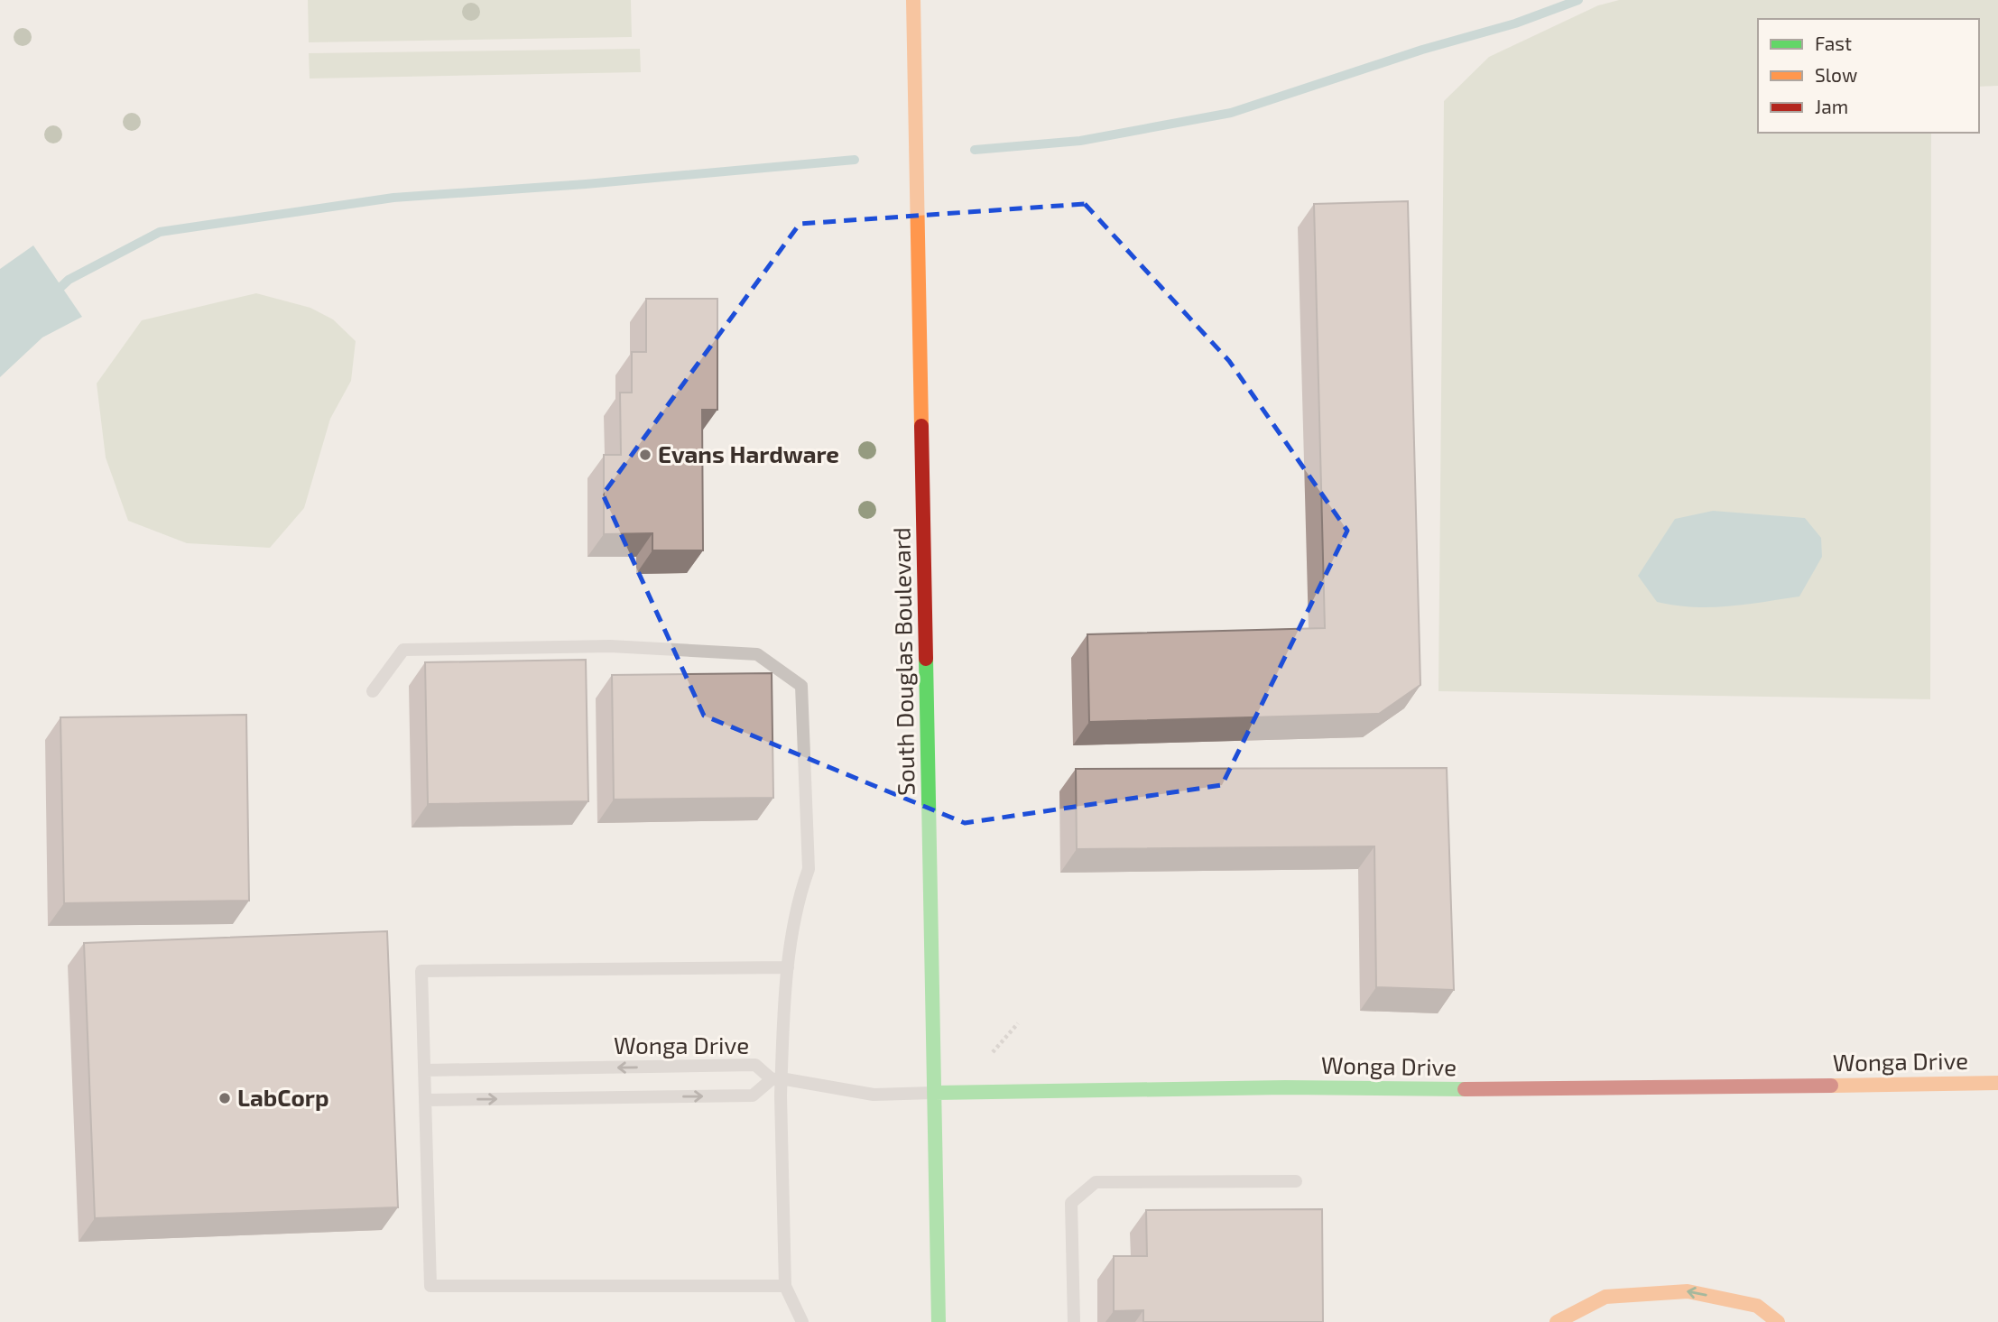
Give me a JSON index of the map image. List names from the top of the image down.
{
  "streets": {
    "main road": ["South Douglas Boulevard", "Wonga Drive"]
  },
  "crossings": [
    ["South Douglas Boulevard", "Wonga Drive"]
  ],
  "places": ["Evans Hardware", "LabCorp"],
  "legend": ["Fast", "Slow", "Jam"]
}
